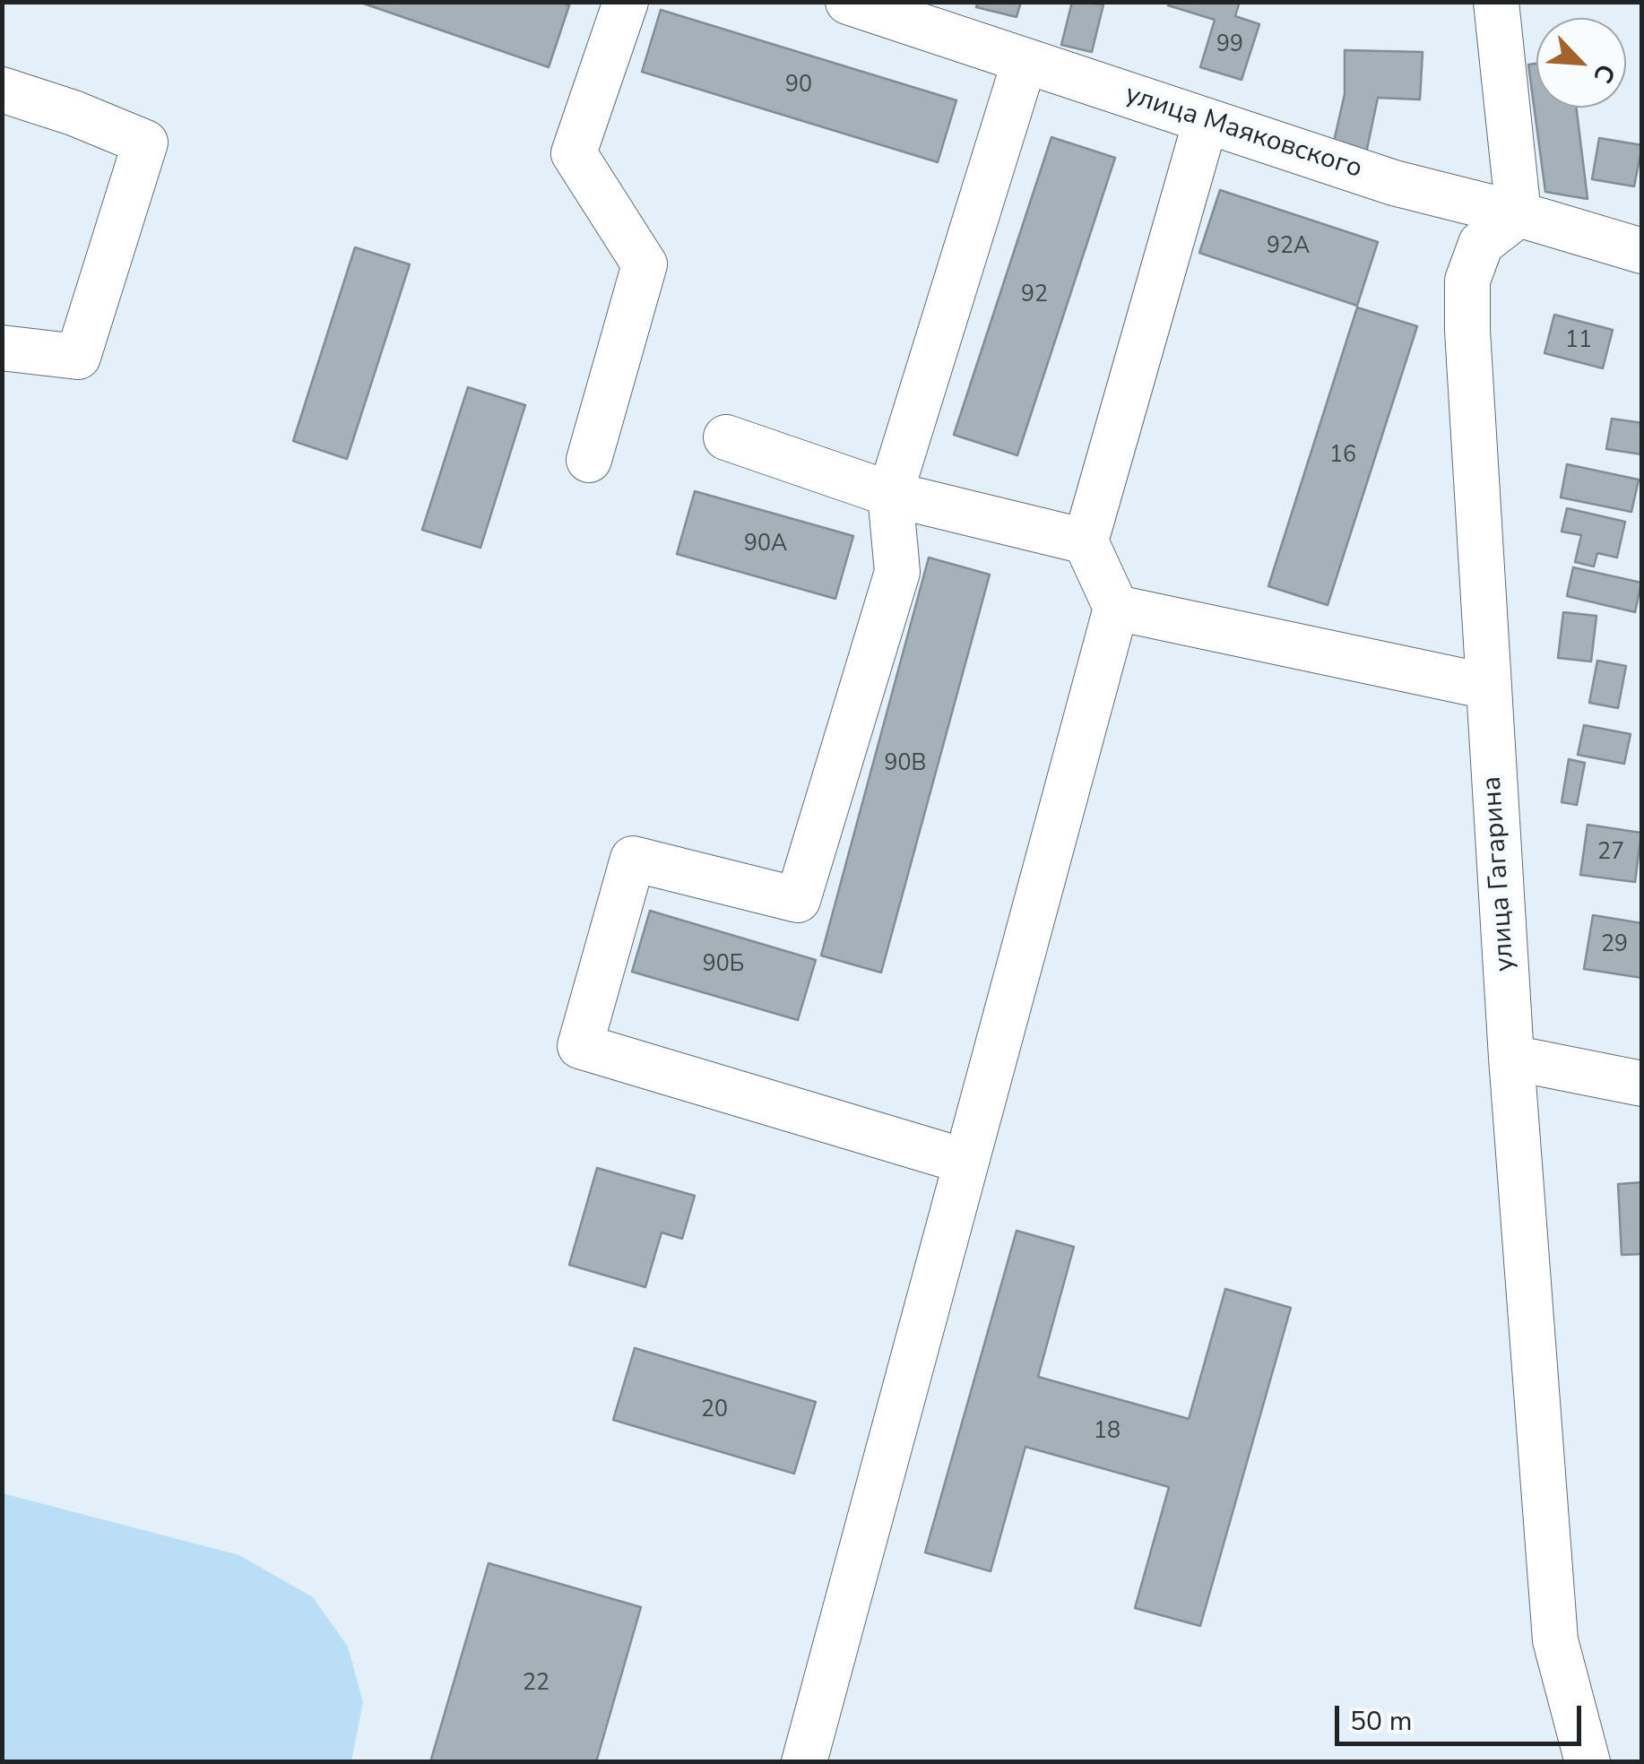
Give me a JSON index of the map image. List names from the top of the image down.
{
  "streets": {
    "street": ["улица Маяковского", "улица Гагарина"]
  },
  "crossings": [
    ["улица Маяковского", "улица Гагарина"]
  ],
  "house_numbers": [
    "99",
    "90",
    "92А",
    "92",
    "11",
    "16",
    "90А",
    "90В",
    "27",
    "29",
    "90Б",
    "20",
    "18",
    "22"
  ],
  "scale_bar": "50 m",
  "north": "bottom right"
}
